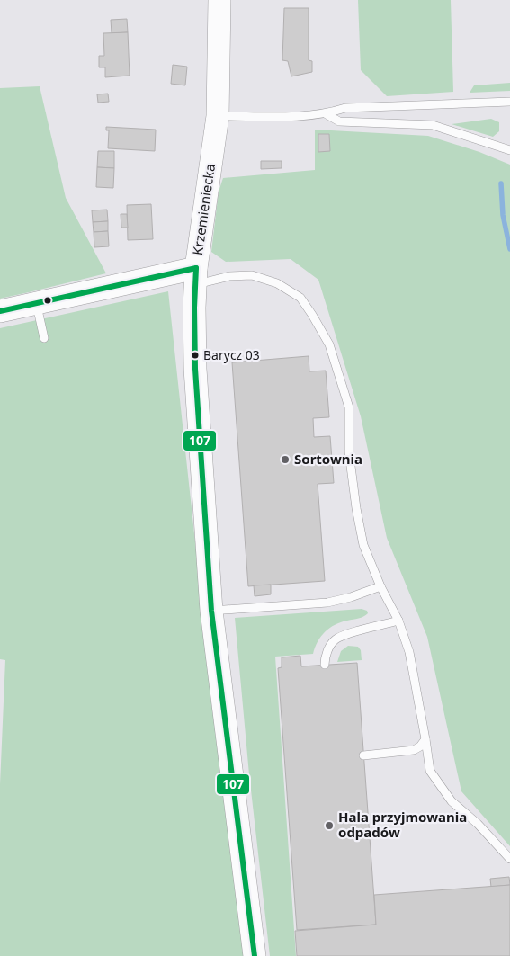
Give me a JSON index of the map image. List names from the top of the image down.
{
  "streets": {
    "street": ["Krzemieniecka"]
  },
  "places": ["Barycz 03", "Sortownia", "Hala przyjmowania odpadów"],
  "lines": ["transit line 107"]
}
